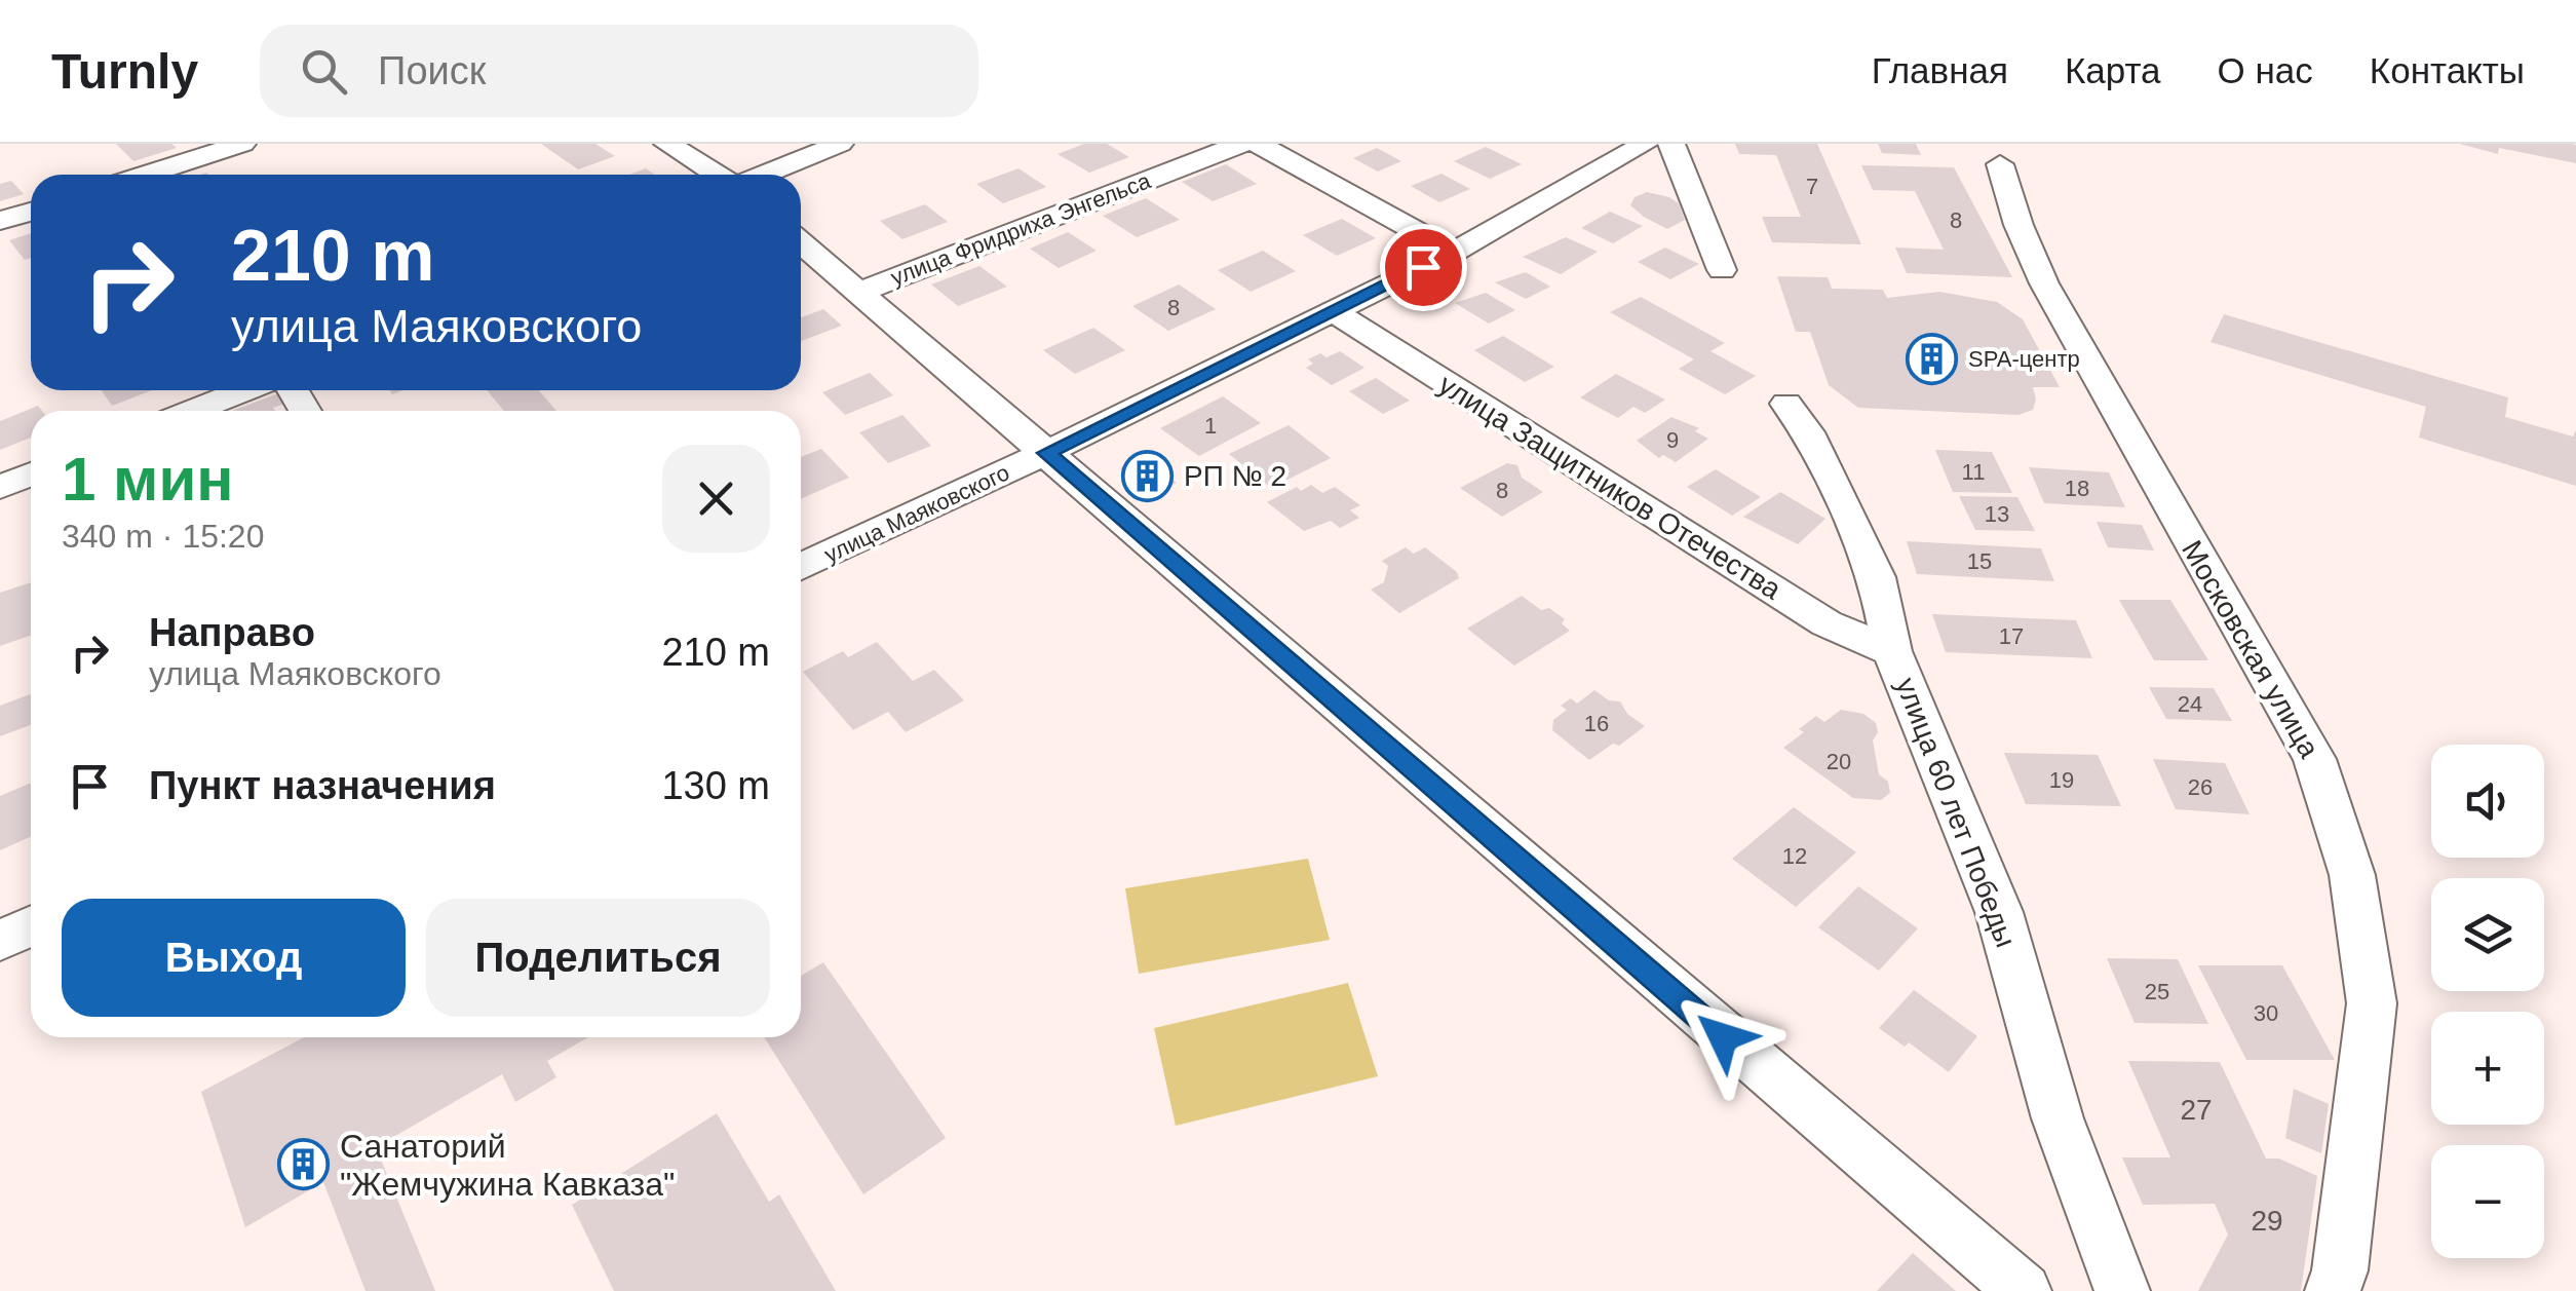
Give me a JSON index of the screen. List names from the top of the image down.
{
  "streets": {
    "street": [
      "улица Фридриха Энгельса",
      "улица Защитников Отечества",
      "улица Маяковского",
      "Московская улица",
      "улица 60 лет Победы"
    ]
  },
  "crossings": [
    ["улица Защитников Отечества", "улица Маяковского"],
    ["улица Защитников Отечества", "улица 60 лет Победы"]
  ],
  "places": {
    "building": ["SPA-центр", "РП № 2", "Санаторий \"Жемчужина Кавказа\""]
  },
  "house_numbers": [
    "7",
    "8",
    "8",
    "1",
    "9",
    "11",
    "18",
    "8",
    "13",
    "15",
    "17",
    "24",
    "16",
    "20",
    "19",
    "26",
    "12",
    "25",
    "30",
    "27",
    "29"
  ],
  "page": {
    "header": "Turnly",
    "search": "Поиск",
    "nav": [
      "Главная",
      "Карта",
      "О нас",
      "Контакты"
    ],
    "turn": ["210 m", "улица Маяковского"],
    "heading": ["1 мин", "340 m · 15:20"],
    "list": [
      {
        "name": "Направо",
        "note": "улица Маяковского",
        "value": "210 m"
      },
      {
        "name": "Пункт назначения",
        "value": "130 m"
      }
    ],
    "map_buttons": ["+", "−"],
    "buttons": ["Выход", "Поделиться"]
  }
}
